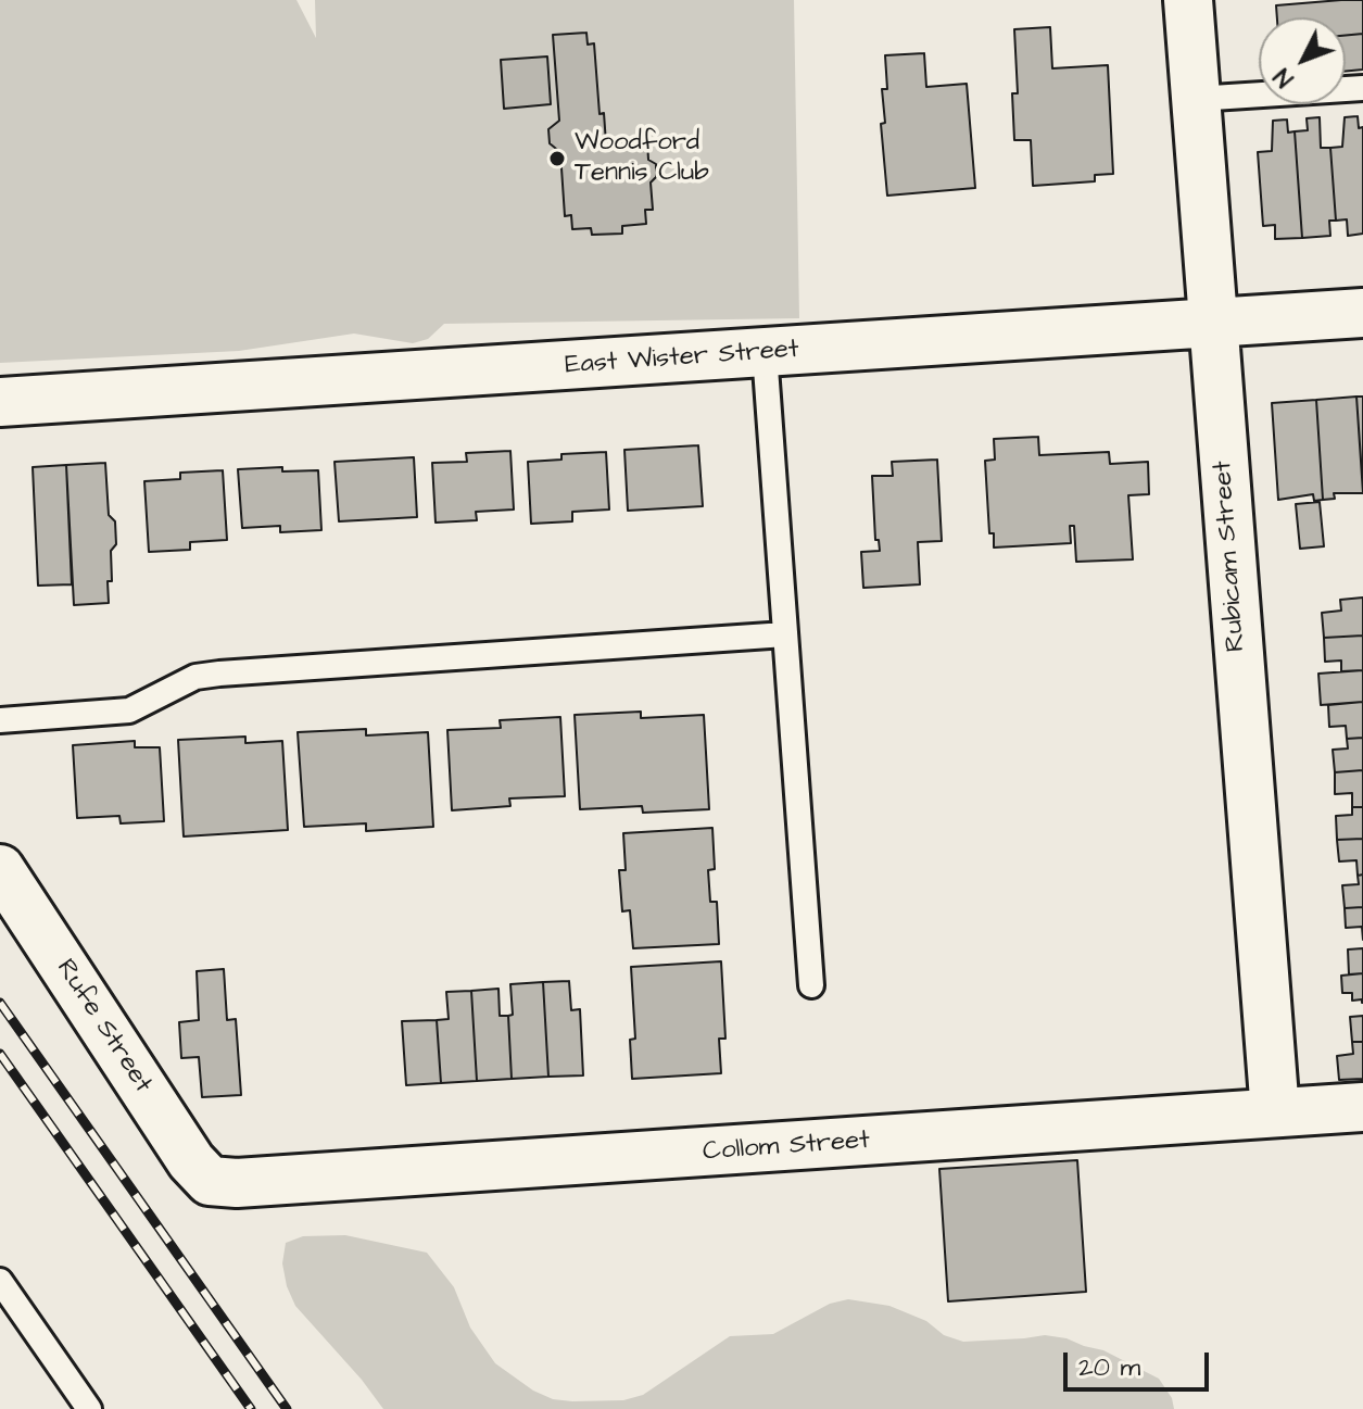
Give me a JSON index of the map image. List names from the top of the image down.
{
  "streets": {
    "street": [
      "East Wister Street",
      "Rubicam Street",
      "Rufe Street",
      "Collom Street"
    ]
  },
  "crossings": [
    ["East Wister Street", "Rubicam Street"],
    ["Rubicam Street", "Collom Street"],
    ["Rufe Street", "Collom Street"]
  ],
  "places": ["Woodford Tennis Club"],
  "scale_bar": "20 m",
  "north": "bottom left"
}
